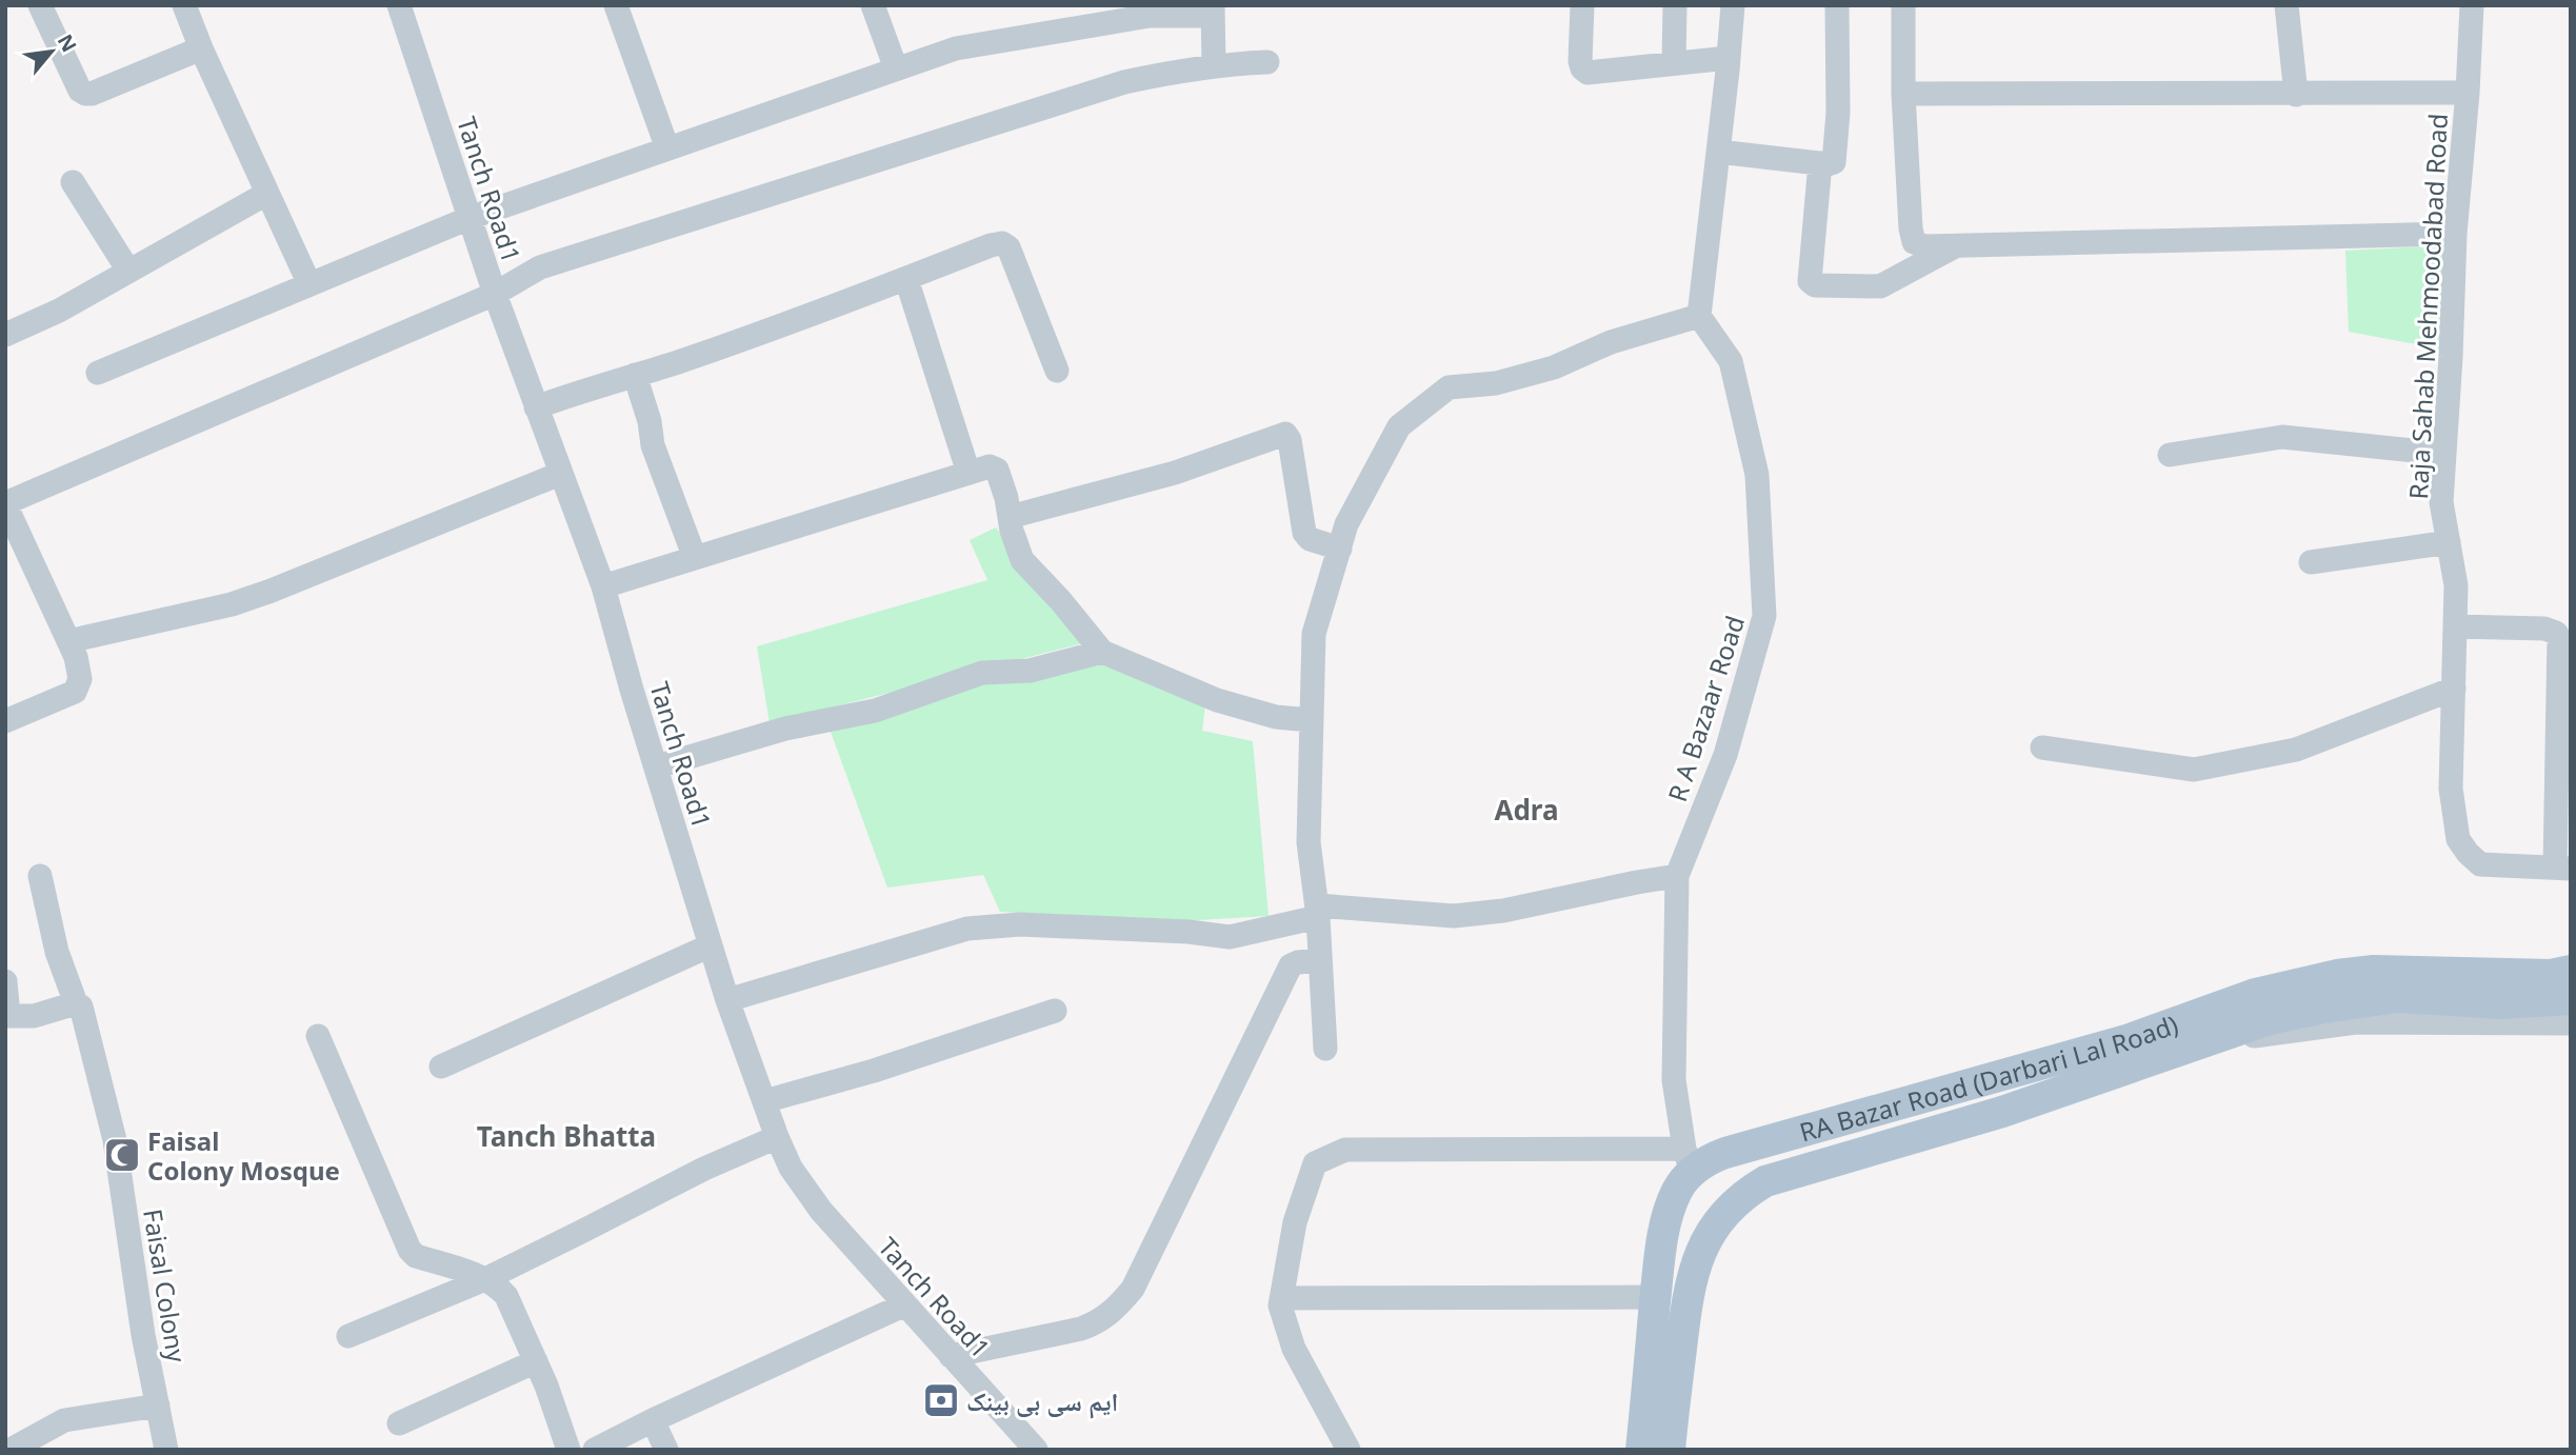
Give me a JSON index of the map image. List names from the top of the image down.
{
  "streets": {
    "main road": ["RA Bazar Road (Darbari Lal Road)"],
    "street": [
      "Tanch Road1",
      "Raja Sahab Mehmoodabad Road",
      "R A Bazaar Road",
      "Faisal Colony"
    ]
  },
  "crossings": [
    ["R A Bazaar Road", "RA Bazar Road (Darbari Lal Road)"]
  ],
  "districts": ["Adra", "Tanch Bhatta"],
  "places": {
    "mosque": ["Faisal Colony Mosque"],
    "bank": ["ایم سی بی بینک"]
  },
  "north": "top right"
}
